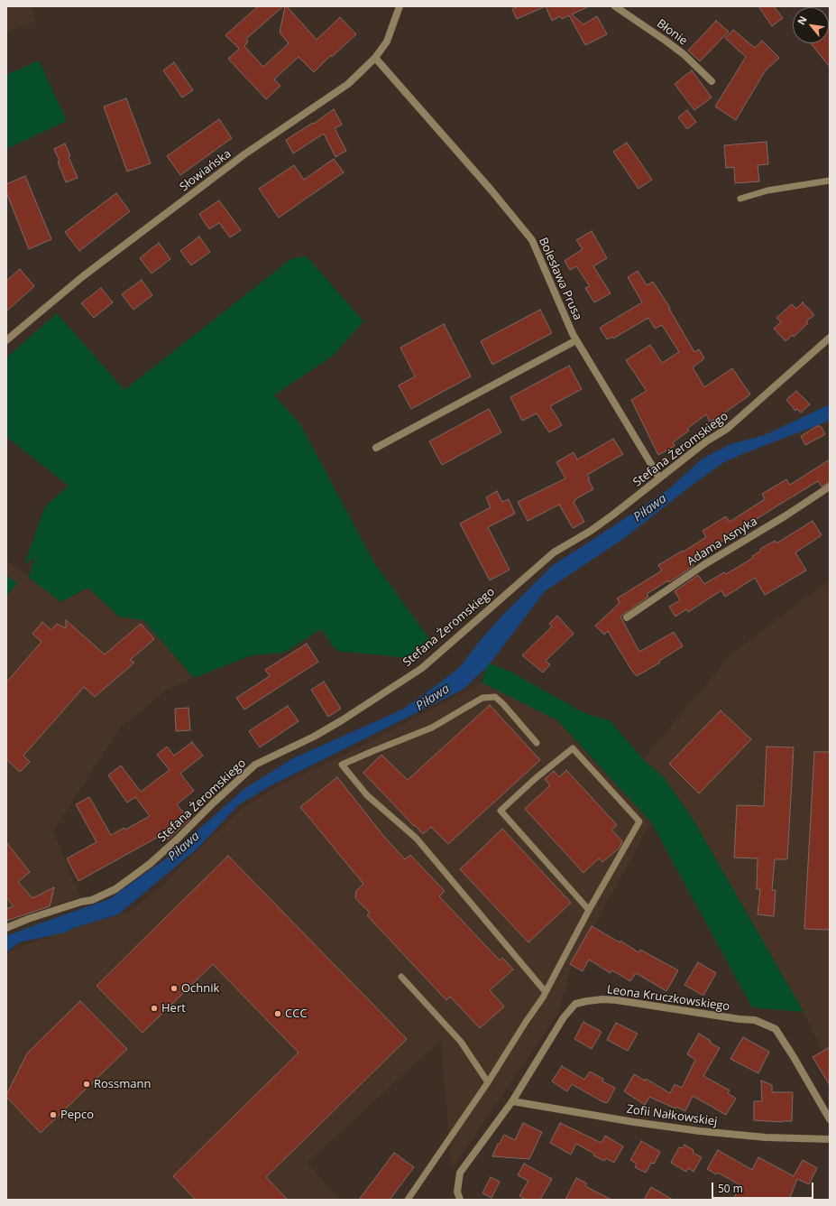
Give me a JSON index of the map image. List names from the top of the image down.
{
  "streets": {
    "street": [
      "Błonie",
      "Słowiańska",
      "Bolesława Prusa",
      "Stefana Żeromskiego",
      "Adama Asnyka",
      "Leona Kruczkowskiego",
      "Zofii Nałkowskiej"
    ]
  },
  "crossings": [
    ["Słowiańska", "Bolesława Prusa"],
    ["Bolesława Prusa", "Stefana Żeromskiego"],
    ["Leona Kruczkowskiego", "Zofii Nałkowskiej"]
  ],
  "water": ["Piława"],
  "places": [
    "Ochnik",
    "Hert",
    "CCC",
    "Rossmann",
    "Pepco"
  ],
  "scale_bar": "50 m",
  "north": "top left"
}
